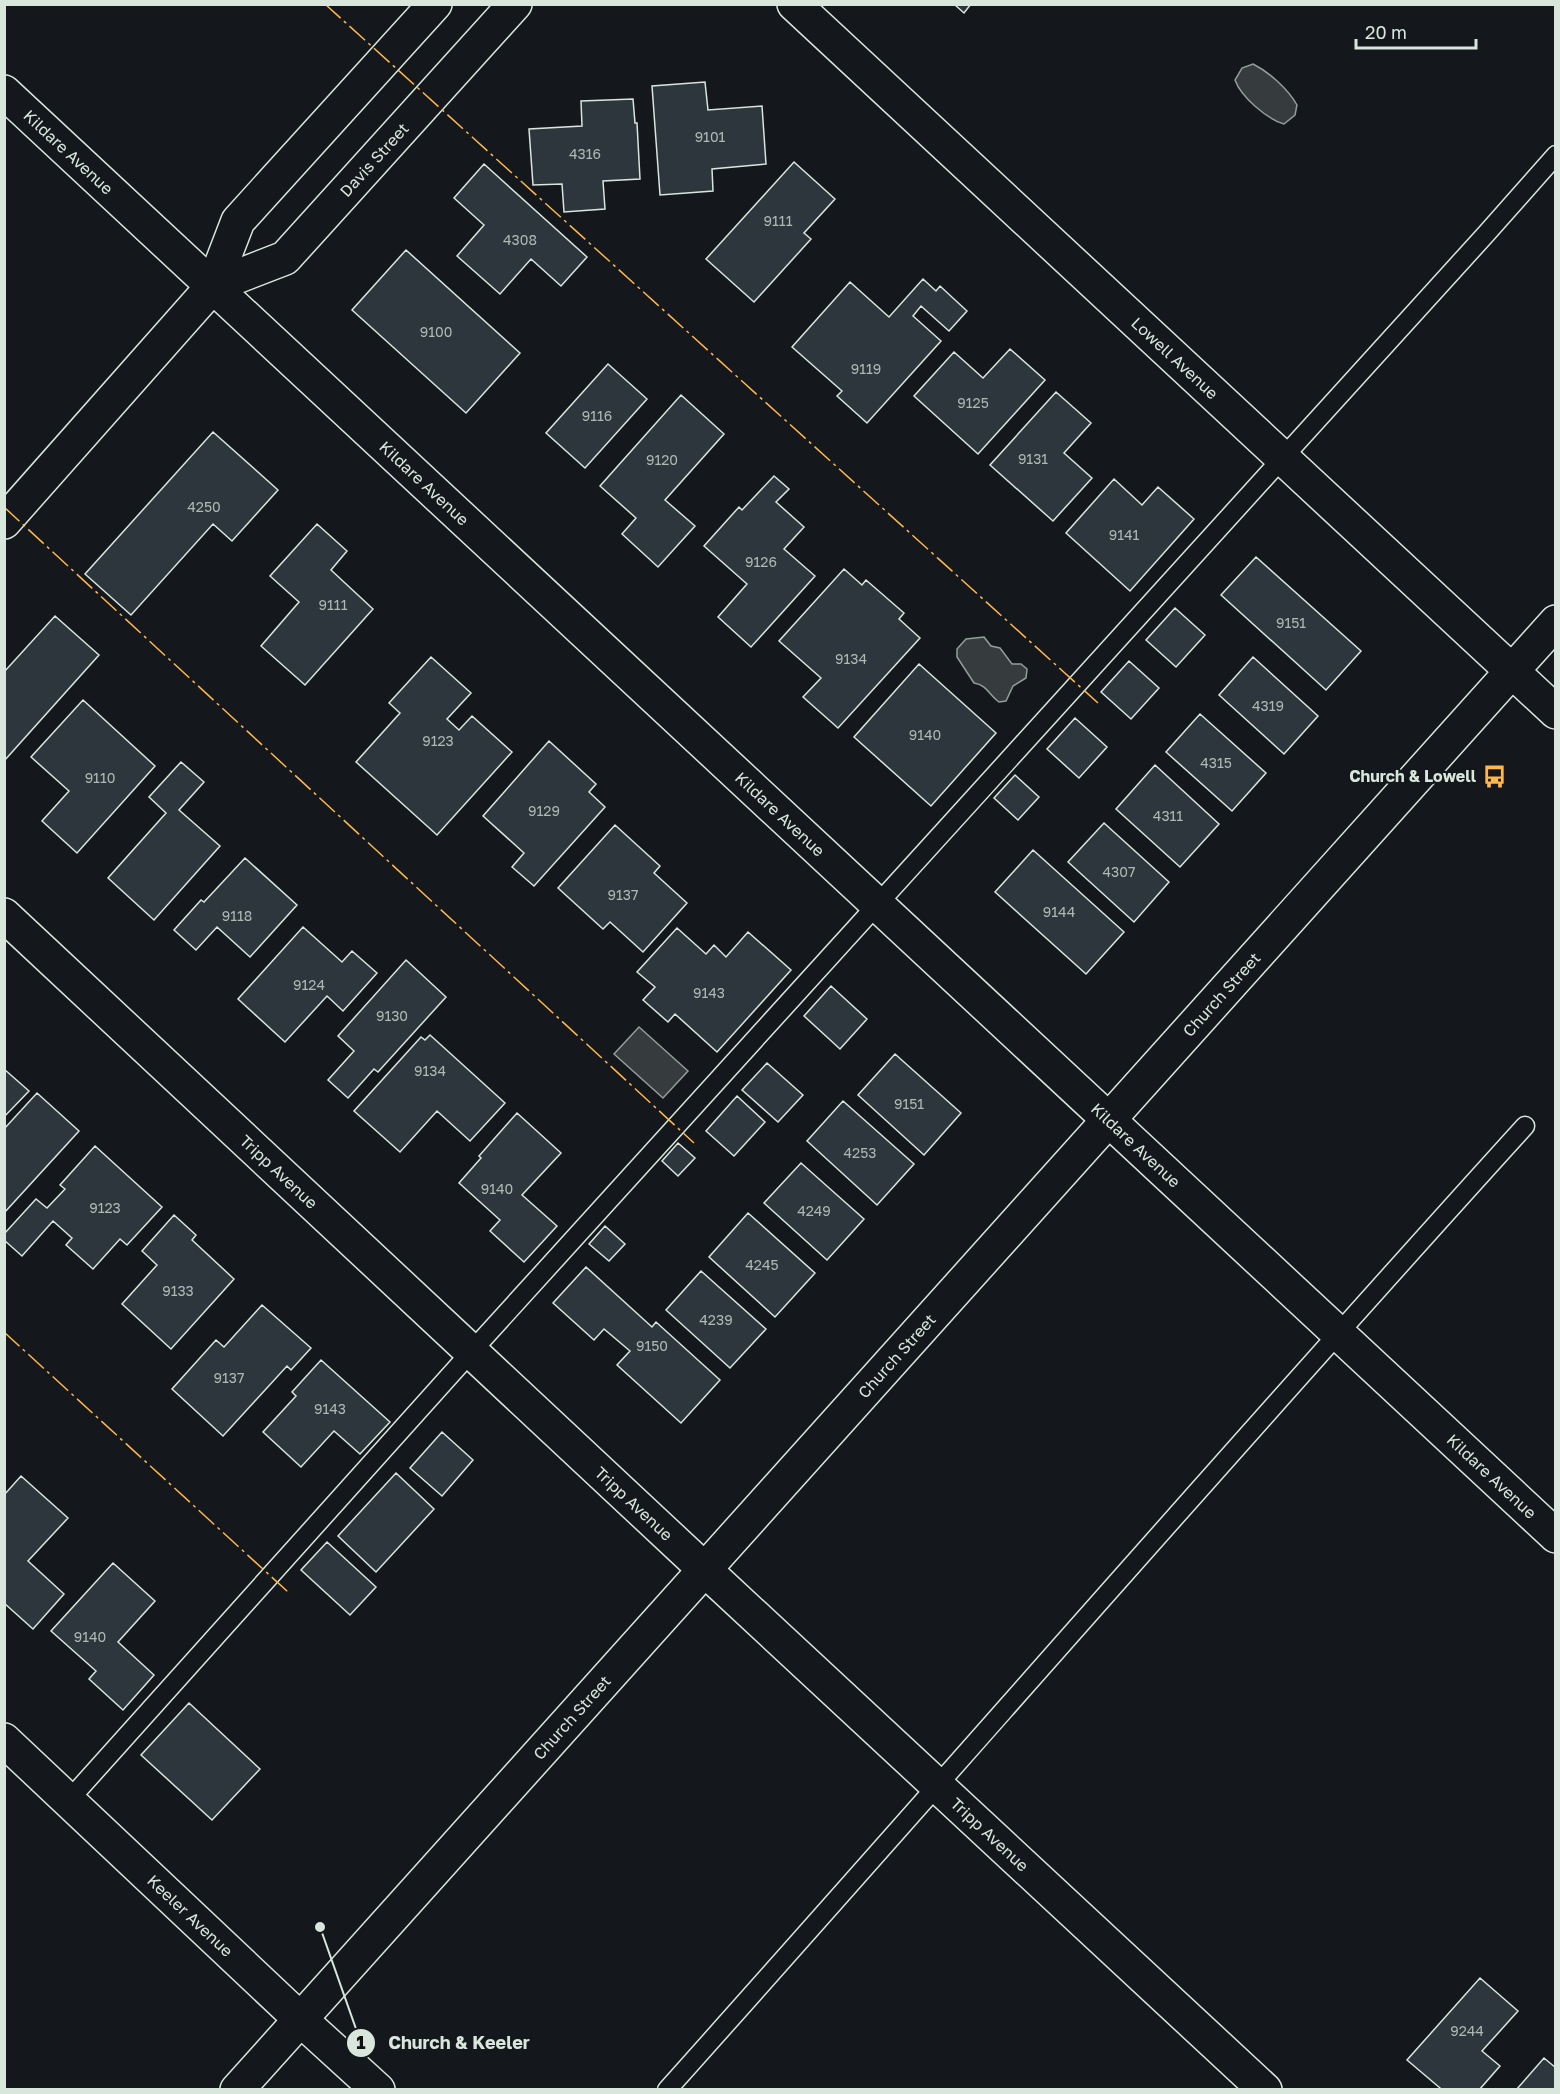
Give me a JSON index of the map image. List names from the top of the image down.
{
  "streets": {
    "street": [
      "Kildare Avenue",
      "Davis Street",
      "Lowell Avenue",
      "Church Street",
      "Tripp Avenue",
      "Keeler Avenue"
    ]
  },
  "crossings": [
    ["Kildare Avenue", "Davis Street"],
    ["Kildare Avenue", "Church Street"],
    ["Lowell Avenue", "Church Street"],
    ["Church Street", "Tripp Avenue"],
    ["Church Street", "Keeler Avenue"]
  ],
  "places": {
    "bus stop": ["Church & Lowell"],
    "other": ["Church & Keeler"]
  },
  "house_numbers": [
    "9101",
    "4316",
    "9111",
    "4308",
    "9100",
    "9119",
    "9125",
    "9116",
    "9131",
    "9120",
    "4250",
    "9141",
    "9126",
    "9111",
    "9151",
    "9134",
    "4319",
    "9140",
    "9123",
    "4315",
    "9110",
    "9129",
    "4311",
    "4307",
    "9137",
    "9144",
    "9118",
    "9124",
    "9143",
    "9130",
    "9134",
    "9151",
    "4253",
    "9140",
    "9123",
    "4249",
    "4245",
    "9133",
    "4239",
    "9150",
    "9137",
    "9143",
    "9140",
    "9244"
  ],
  "scale_bar": "20 m"
}
